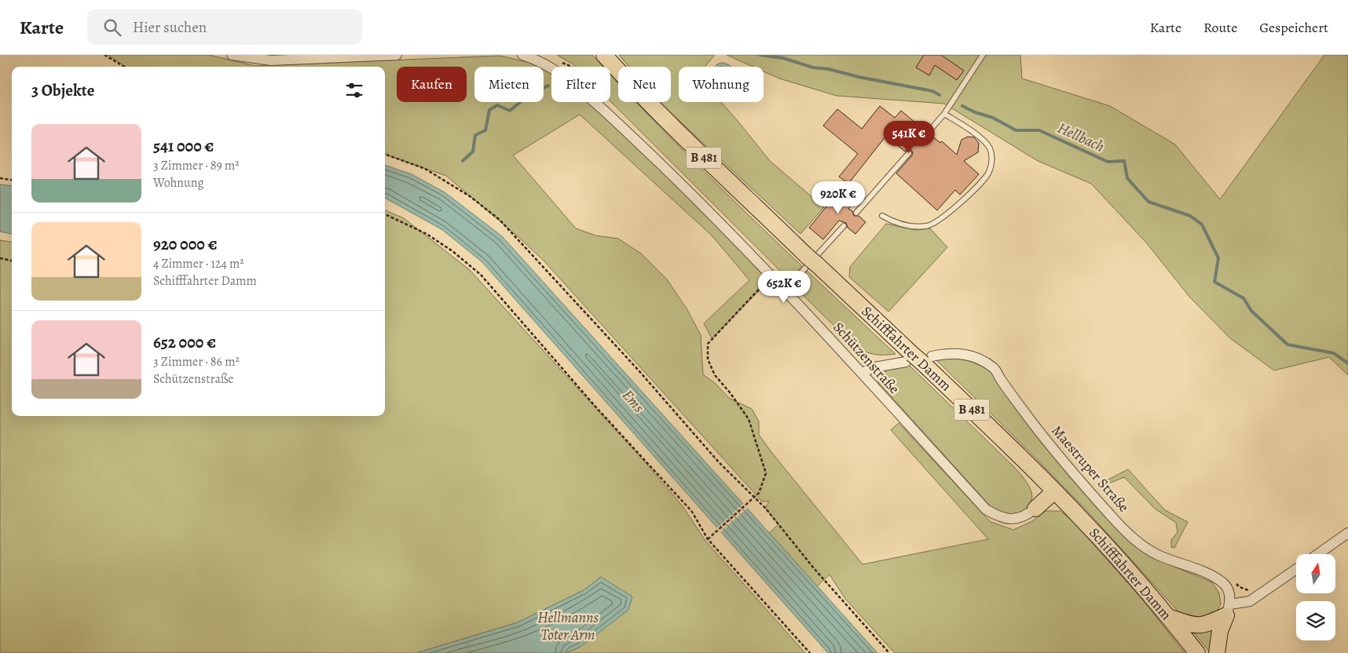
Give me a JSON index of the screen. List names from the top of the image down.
{
  "streets": {
    "main road": ["B 481", "Schifffahrter Damm"],
    "street": ["Schützenstraße", "Maestruper Straße"]
  },
  "crossings": [
    ["Schifffahrter Damm", "Maestruper Straße"],
    ["Schützenstraße", "Maestruper Straße"]
  ],
  "water": ["Hellbach", "Ems", "Hellmanns Toter Arm"],
  "north": "top",
  "page": {
    "header": "Karte",
    "search": "Hier suchen",
    "nav": ["Karte", "Route", "Gespeichert"],
    "chip": [
      "Kaufen",
      "Mieten",
      "Filter",
      "Neu",
      "Wohnung"
    ],
    "heading": "3 Objekte",
    "list": [
      {
        "name": "541 000 €",
        "note": "3 Zimmer · 89 m² · Wohnung"
      },
      {
        "name": "920 000 €",
        "note": "4 Zimmer · 124 m² · Schifffahrter Damm"
      },
      {
        "name": "652 000 €",
        "note": "3 Zimmer · 86 m² · Schützenstraße"
      }
    ],
    "price": ["541K €", "920K €", "652K €"]
  }
}
